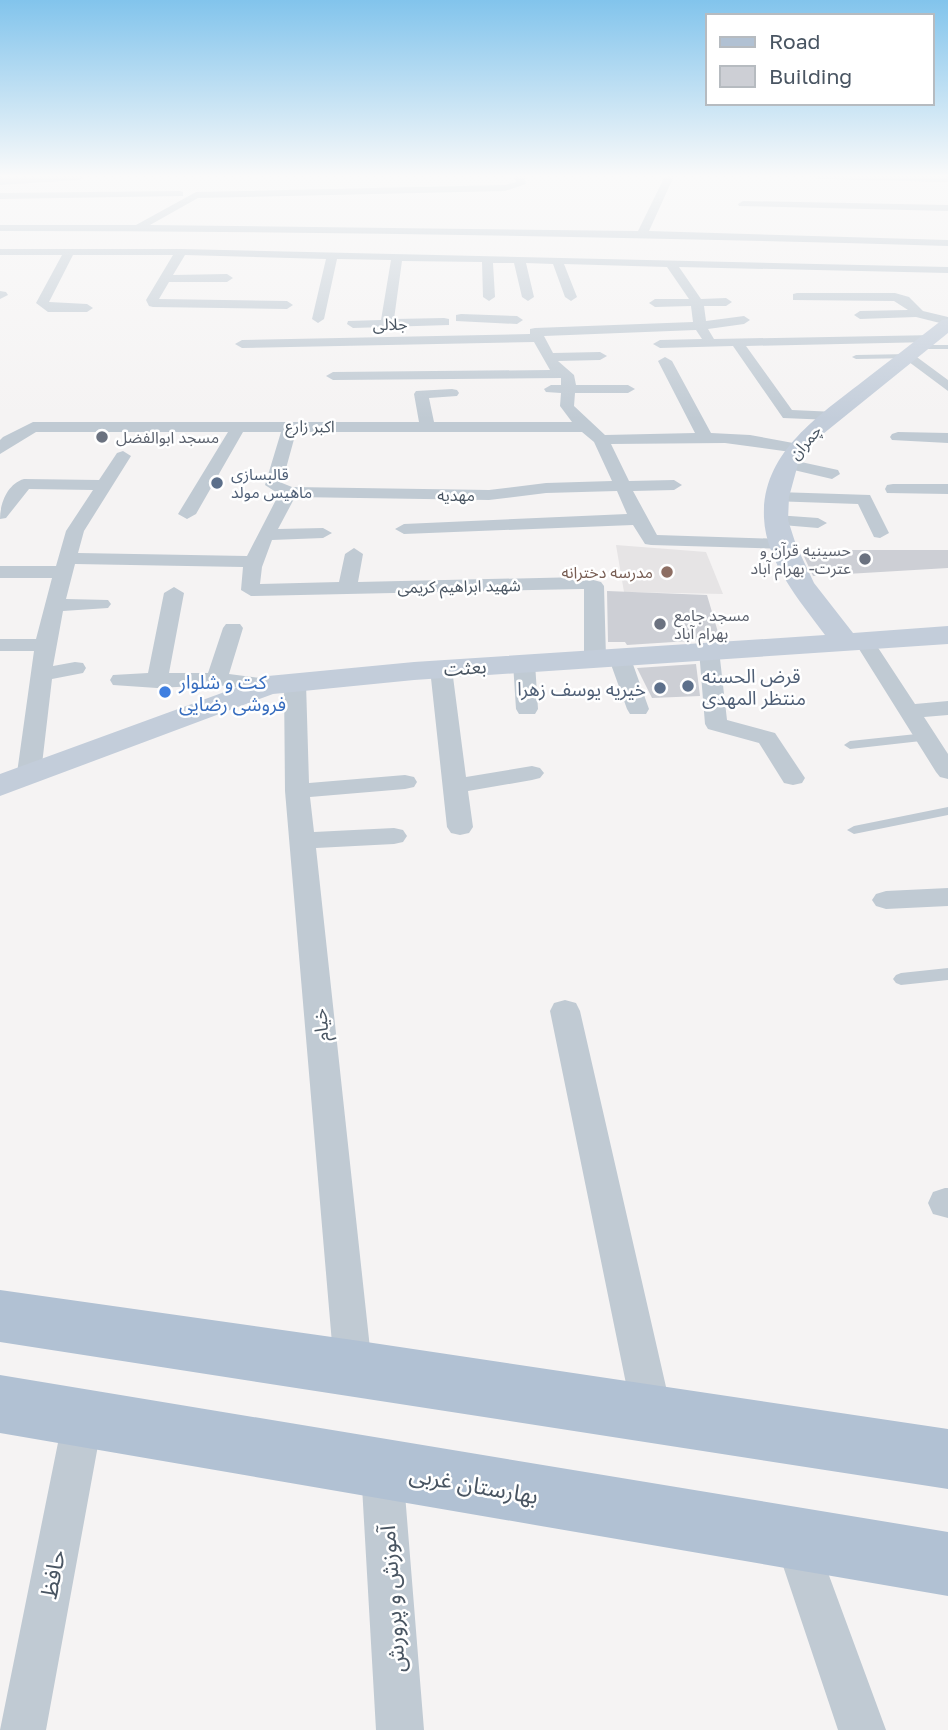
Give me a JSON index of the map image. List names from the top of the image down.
{
  "streets": {
    "main road": ["بهارستان غربی"],
    "street": [
      "جلالی",
      "اکبر زارع",
      "چمران",
      "مهدیه",
      "شهید ابراهیم کریمی",
      "بعثت",
      "خیام",
      "حافظ",
      "آموزش و پرورش"
    ]
  },
  "crossings": [
    ["شهید ابراهیم کریمی", "بعثت"],
    ["بعثت", "خیام"],
    ["بهارستان غربی", "حافظ"],
    ["بهارستان غربی", "آموزش و پرورش"]
  ],
  "places": [
    "مسجد ابوالفضل",
    "قالبسازی ماهیس مولد",
    "حسینیه قرآن و عترت- بهرام آباد",
    "مدرسه دخترانه",
    "مسجد جامع بهرام آباد",
    "قرض الحسنه منتظر المهدی",
    "خیریه یوسف زهرا",
    "کت و شلوار فروشی رضایی"
  ],
  "legend": ["Road", "Building"]
}
